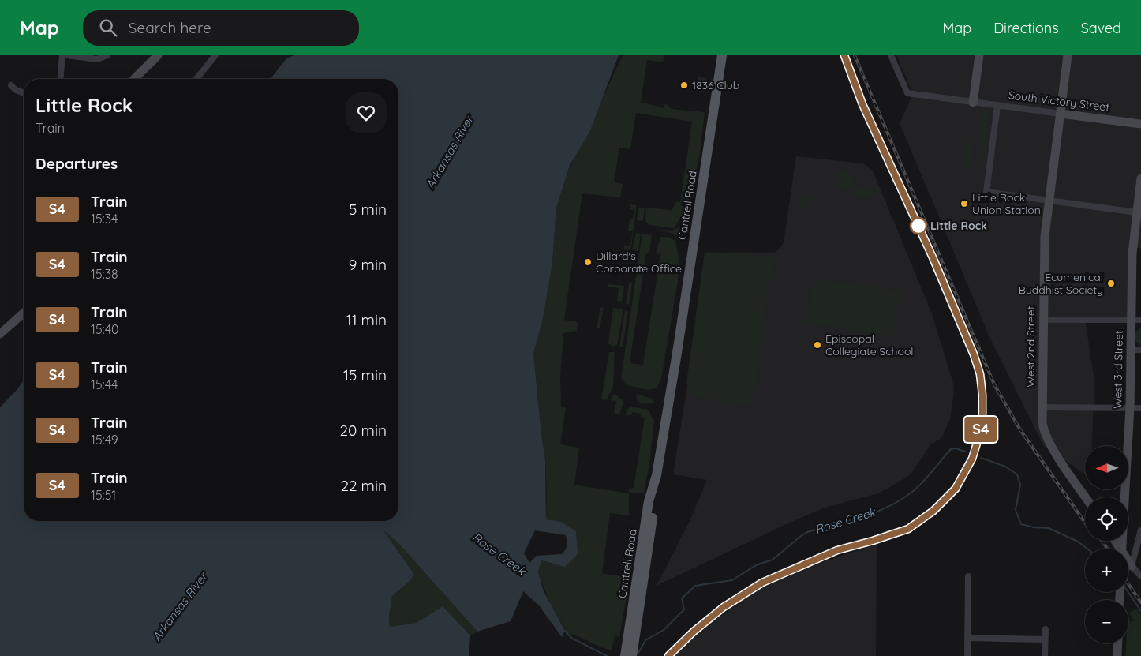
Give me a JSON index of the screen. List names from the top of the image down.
{
  "streets": {
    "main road": ["Cantrell Road"],
    "street": ["South Victory Street", "West 2nd Street", "West 3rd Street"]
  },
  "crossings": [
    ["South Victory Street", "West 2nd Street"]
  ],
  "water": ["Arkansas River", "Rose Creek"],
  "places": [
    "1836 Club",
    "Little Rock Union Station",
    "Little Rock",
    "Dillard's Corporate Office",
    "Ecumenical Buddhist Society",
    "Episcopal Collegiate School"
  ],
  "north": "left",
  "page": {
    "header": "Map",
    "search": "Search here",
    "nav": ["Map", "Directions", "Saved"],
    "on_map": "S4",
    "heading": [
      ["Little Rock", "Train"],
      "Departures"
    ],
    "list": [
      {
        "mark": "S4",
        "name": "Train",
        "note": "15:34",
        "value": "5 min"
      },
      {
        "mark": "S4",
        "name": "Train",
        "note": "15:38",
        "value": "9 min"
      },
      {
        "mark": "S4",
        "name": "Train",
        "note": "15:40",
        "value": "11 min"
      },
      {
        "mark": "S4",
        "name": "Train",
        "note": "15:44",
        "value": "15 min"
      },
      {
        "mark": "S4",
        "name": "Train",
        "note": "15:49",
        "value": "20 min"
      },
      {
        "mark": "S4",
        "name": "Train",
        "note": "15:51",
        "value": "22 min"
      }
    ],
    "map_buttons": ["+", "−"]
  }
}
